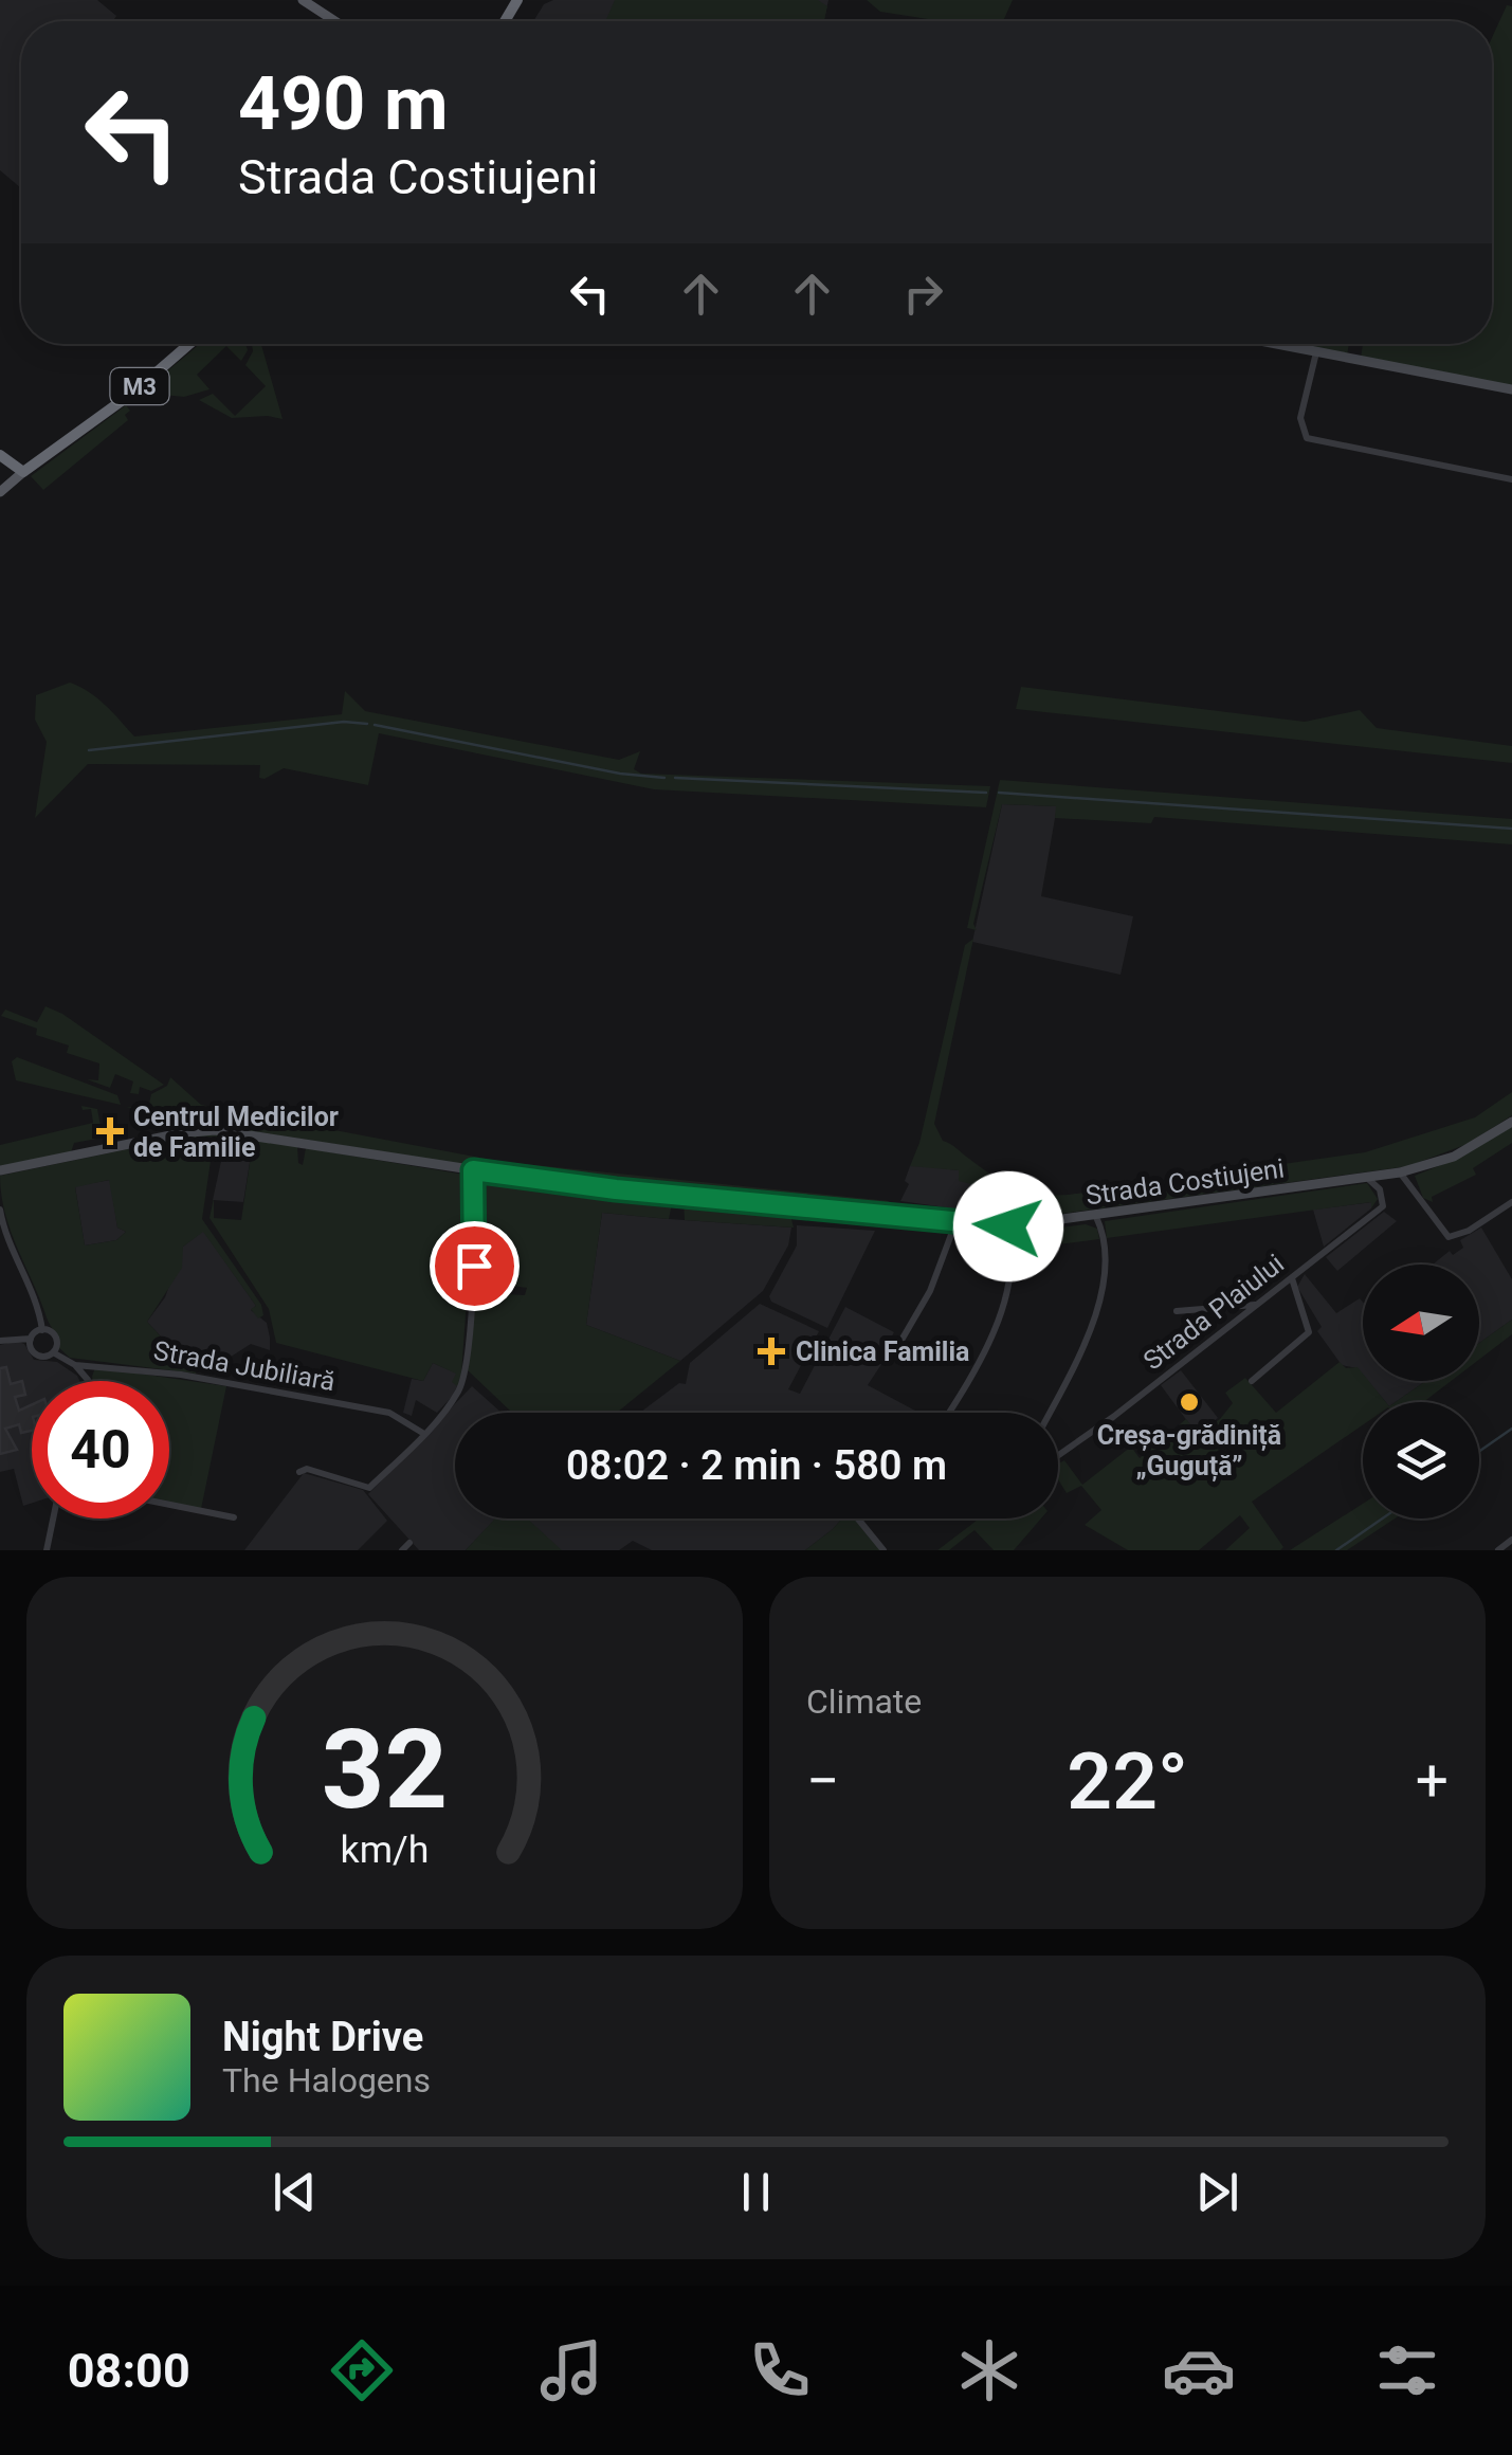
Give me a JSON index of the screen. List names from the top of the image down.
{
  "streets": {
    "highway": ["M3"],
    "street": ["Strada Costiujeni", "Strada Plaiului", "Strada Jubiliară"]
  },
  "crossings": [
    ["Strada Costiujeni", "Strada Plaiului"]
  ],
  "places": {
    "health": ["Centrul Medicilor de Familie", "Clinica Familia"],
    "other": ["Creșa-grădiniță „Guguță”"]
  },
  "north": "left",
  "page": {
    "turn": ["490 m", "Strada Costiujeni"],
    "limit": "40",
    "trip": "08:02 · 2 min · 580 m",
    "tile": "Climate",
    "heat": ["−", "22°", "+"],
    "song": ["Night Drive", "The Halogens"],
    "tabs": "08:00",
    "gauge": ["32", "km/h"]
  }
}
